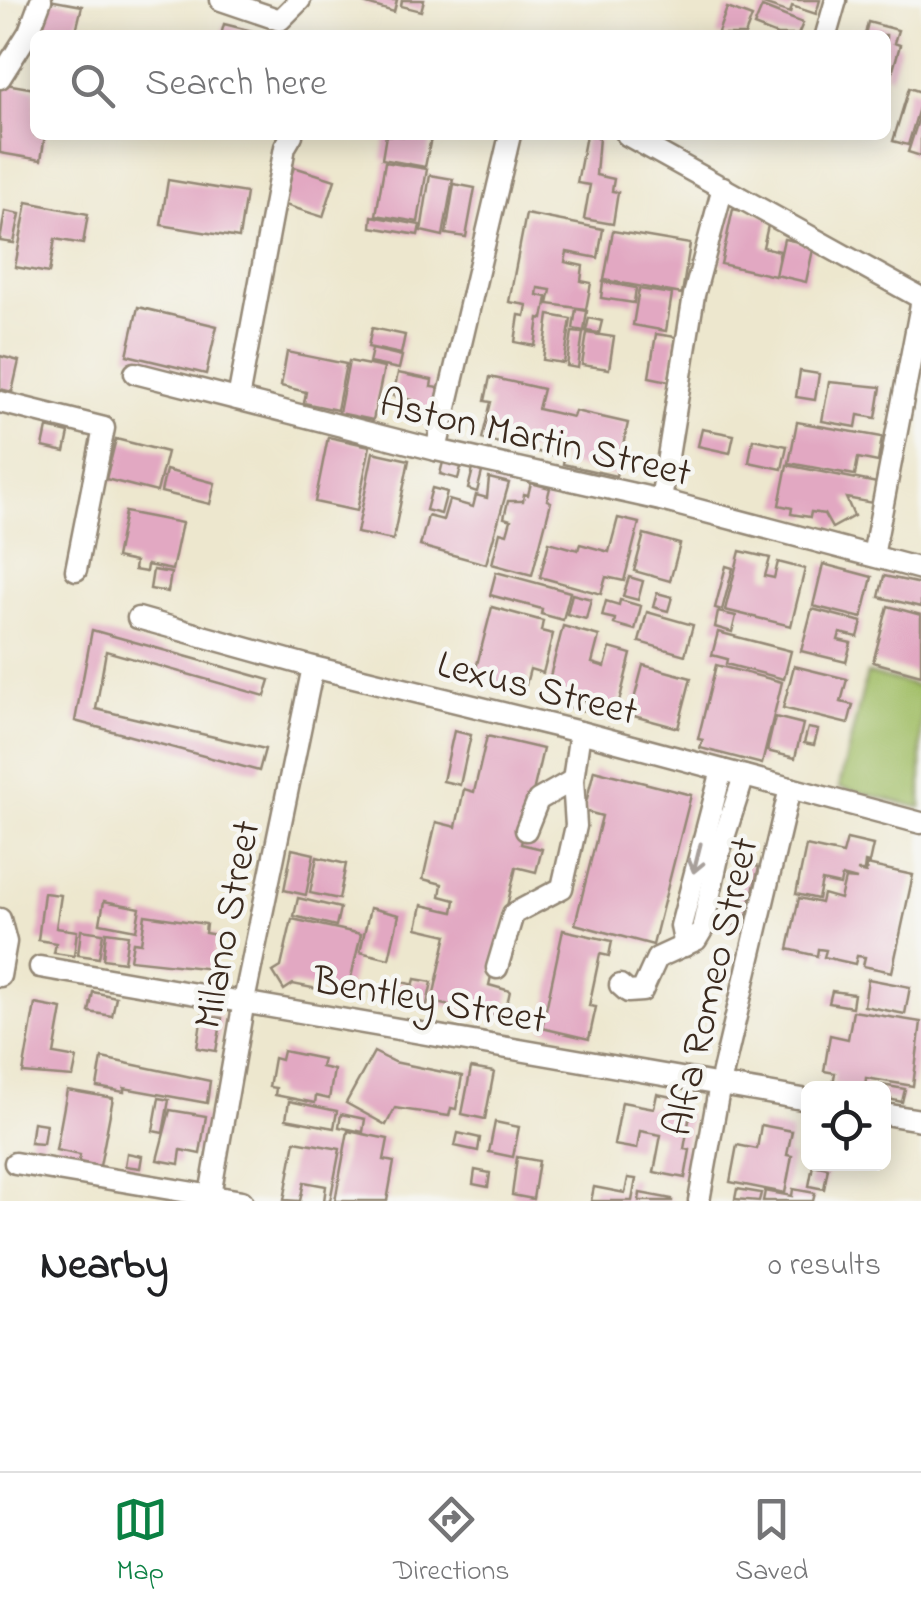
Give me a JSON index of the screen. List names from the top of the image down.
{
  "streets": {
    "street": [
      "Aston Martin Street",
      "Lexus Street",
      "Milano Street",
      "Alfa Romeo Street",
      "Bentley Street"
    ]
  },
  "crossings": [
    ["Lexus Street", "Milano Street"],
    ["Lexus Street", "Alfa Romeo Street"],
    ["Milano Street", "Bentley Street"],
    ["Alfa Romeo Street", "Bentley Street"]
  ],
  "page": {
    "search": "Search here",
    "heading": ["Nearby", "0 results"],
    "nav": ["Map", "Directions", "Saved"]
  }
}
